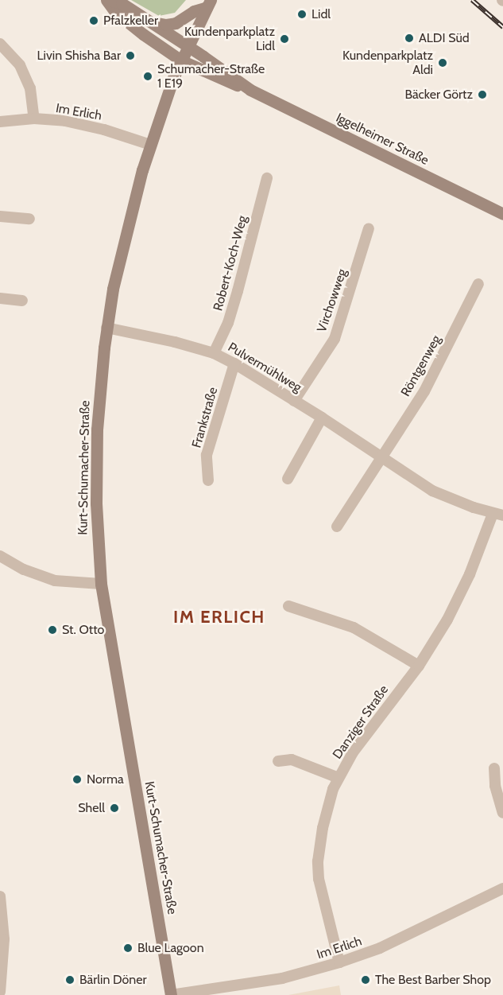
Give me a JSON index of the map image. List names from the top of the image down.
{
  "streets": {
    "main road": ["Iggelheimer Straße", "Kurt-Schumacher-Straße"],
    "street": [
      "Im Erlich",
      "Robert-Koch-Weg",
      "Virchowweg",
      "Röntgenweg",
      "Pulvermühlweg",
      "Frankstraße",
      "Danziger Straße"
    ]
  },
  "crossings": [
    ["Im Erlich", "Kurt-Schumacher-Straße"],
    ["Im Erlich", "Danziger Straße"],
    ["Iggelheimer Straße", "Kurt-Schumacher-Straße"],
    ["Robert-Koch-Weg", "Pulvermühlweg"],
    ["Virchowweg", "Pulvermühlweg"],
    ["Röntgenweg", "Pulvermühlweg"],
    ["Pulvermühlweg", "Frankstraße"],
    ["Pulvermühlweg", "Kurt-Schumacher-Straße"],
    ["Pulvermühlweg", "Danziger Straße"]
  ],
  "districts": ["IM ERLICH"],
  "places": [
    "Lidl",
    "Pfalzkeller",
    "ALDI Süd",
    "Kundenparkplatz Lidl",
    "Livin Shisha Bar",
    "Kundenparkplatz Aldi",
    "Schumacher-Straße 1 E19",
    "Bäcker Görtz",
    "St. Otto",
    "Norma",
    "Shell",
    "Blue Lagoon",
    "Bärlin Döner",
    "The Best Barber Shop"
  ]
}
